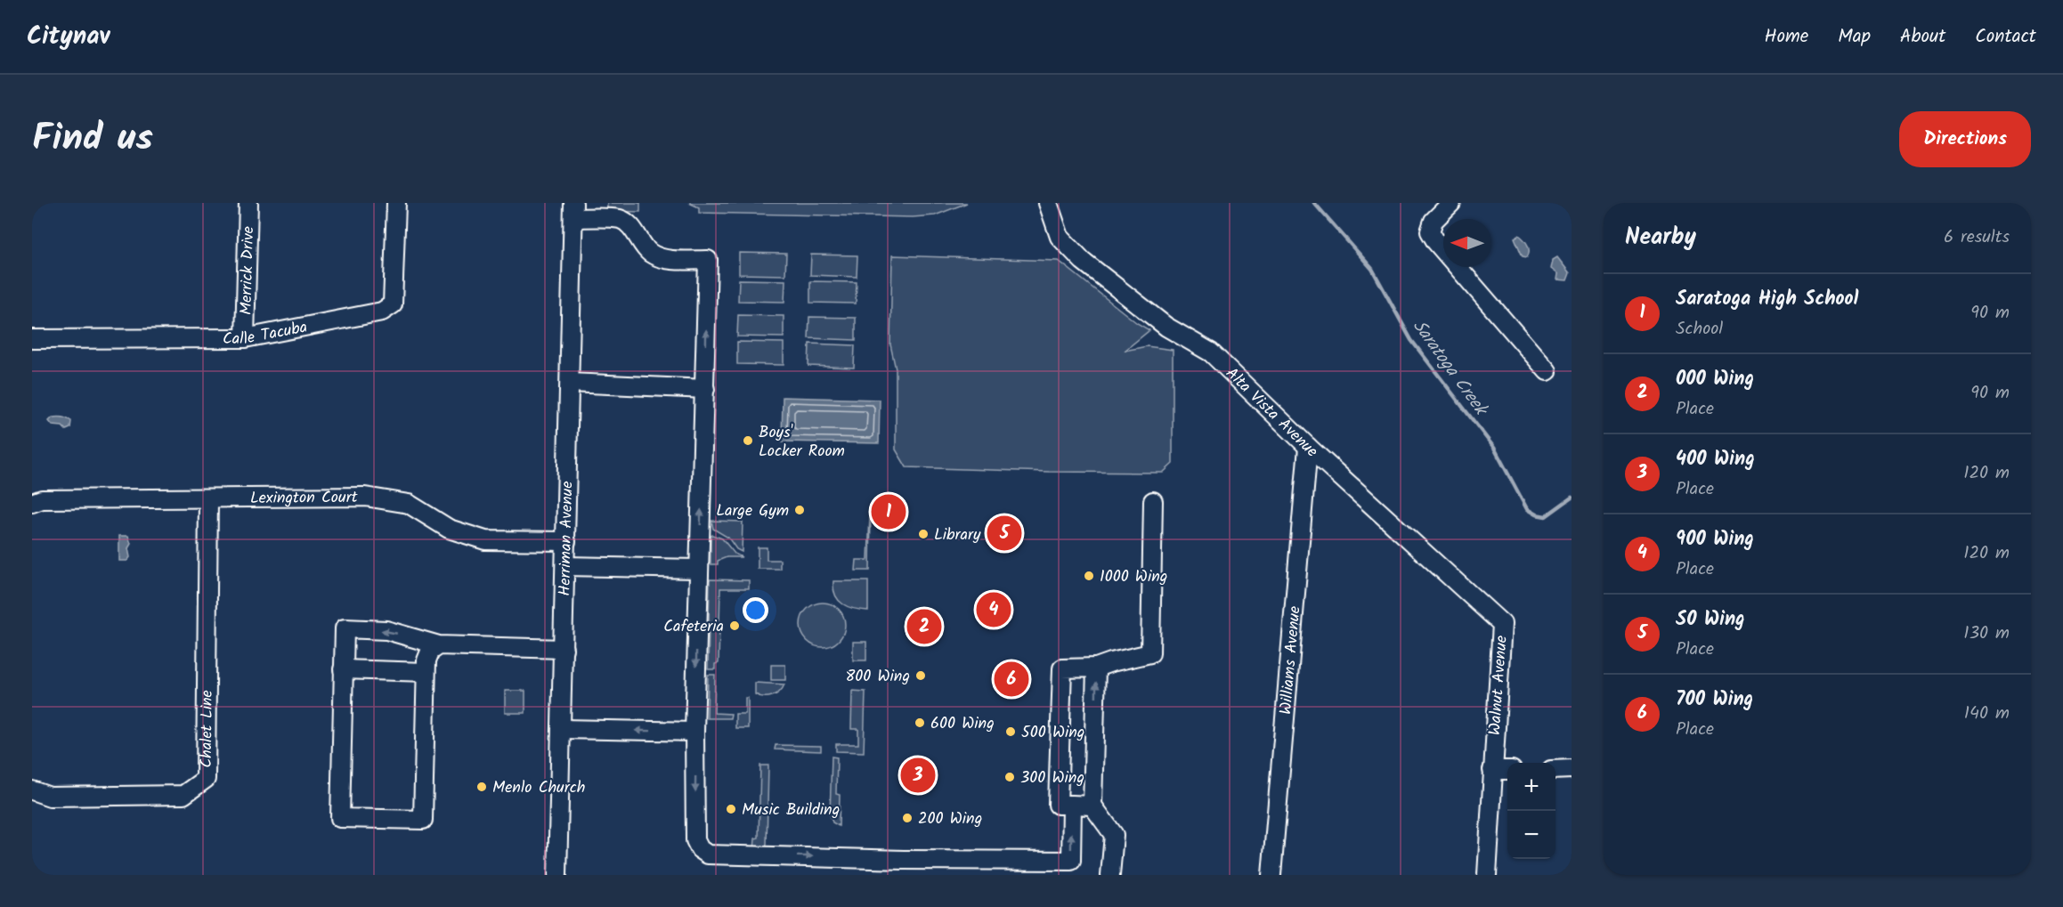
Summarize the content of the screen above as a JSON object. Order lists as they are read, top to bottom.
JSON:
{
  "streets": {
    "street": [
      "Merrick Drive",
      "Calle Tacuba",
      "Alta Vista Avenue",
      "Lexington Court",
      "Herriman Avenue",
      "Williams Avenue",
      "Walnut Avenue",
      "Chalet Line"
    ]
  },
  "crossings": [
    ["Merrick Drive", "Calle Tacuba"],
    ["Alta Vista Avenue", "Williams Avenue"],
    ["Alta Vista Avenue", "Walnut Avenue"],
    ["Lexington Court", "Herriman Avenue"],
    ["Lexington Court", "Chalet Line"]
  ],
  "water": ["Saratoga Creek"],
  "places": [
    "Boys' Locker Room",
    "Large Gym",
    "Library",
    "1000 Wing",
    "Cafeteria",
    "800 Wing",
    "600 Wing",
    "500 Wing",
    "300 Wing",
    "Menlo Church",
    "Music Building",
    "200 Wing"
  ],
  "north": "left",
  "page": {
    "header": "Citynav",
    "nav": [
      "Home",
      "Map",
      "About",
      "Contact"
    ],
    "title": "Find us",
    "buttons": "Directions",
    "heading": ["Nearby", "6 results"],
    "list": [
      {
        "mark": "1",
        "name": "Saratoga High School",
        "note": "School",
        "value": "90 m"
      },
      {
        "mark": "2",
        "name": "000 Wing",
        "note": "Place",
        "value": "90 m"
      },
      {
        "mark": "3",
        "name": "400 Wing",
        "note": "Place",
        "value": "120 m"
      },
      {
        "mark": "4",
        "name": "900 Wing",
        "note": "Place",
        "value": "120 m"
      },
      {
        "mark": "5",
        "name": "S0 Wing",
        "note": "Place",
        "value": "130 m"
      },
      {
        "mark": "6",
        "name": "700 Wing",
        "note": "Place",
        "value": "140 m"
      }
    ],
    "pins": [
      "1",
      "5",
      "4",
      "2",
      "6",
      "3"
    ],
    "map_buttons": ["+", "−"]
  }
}
